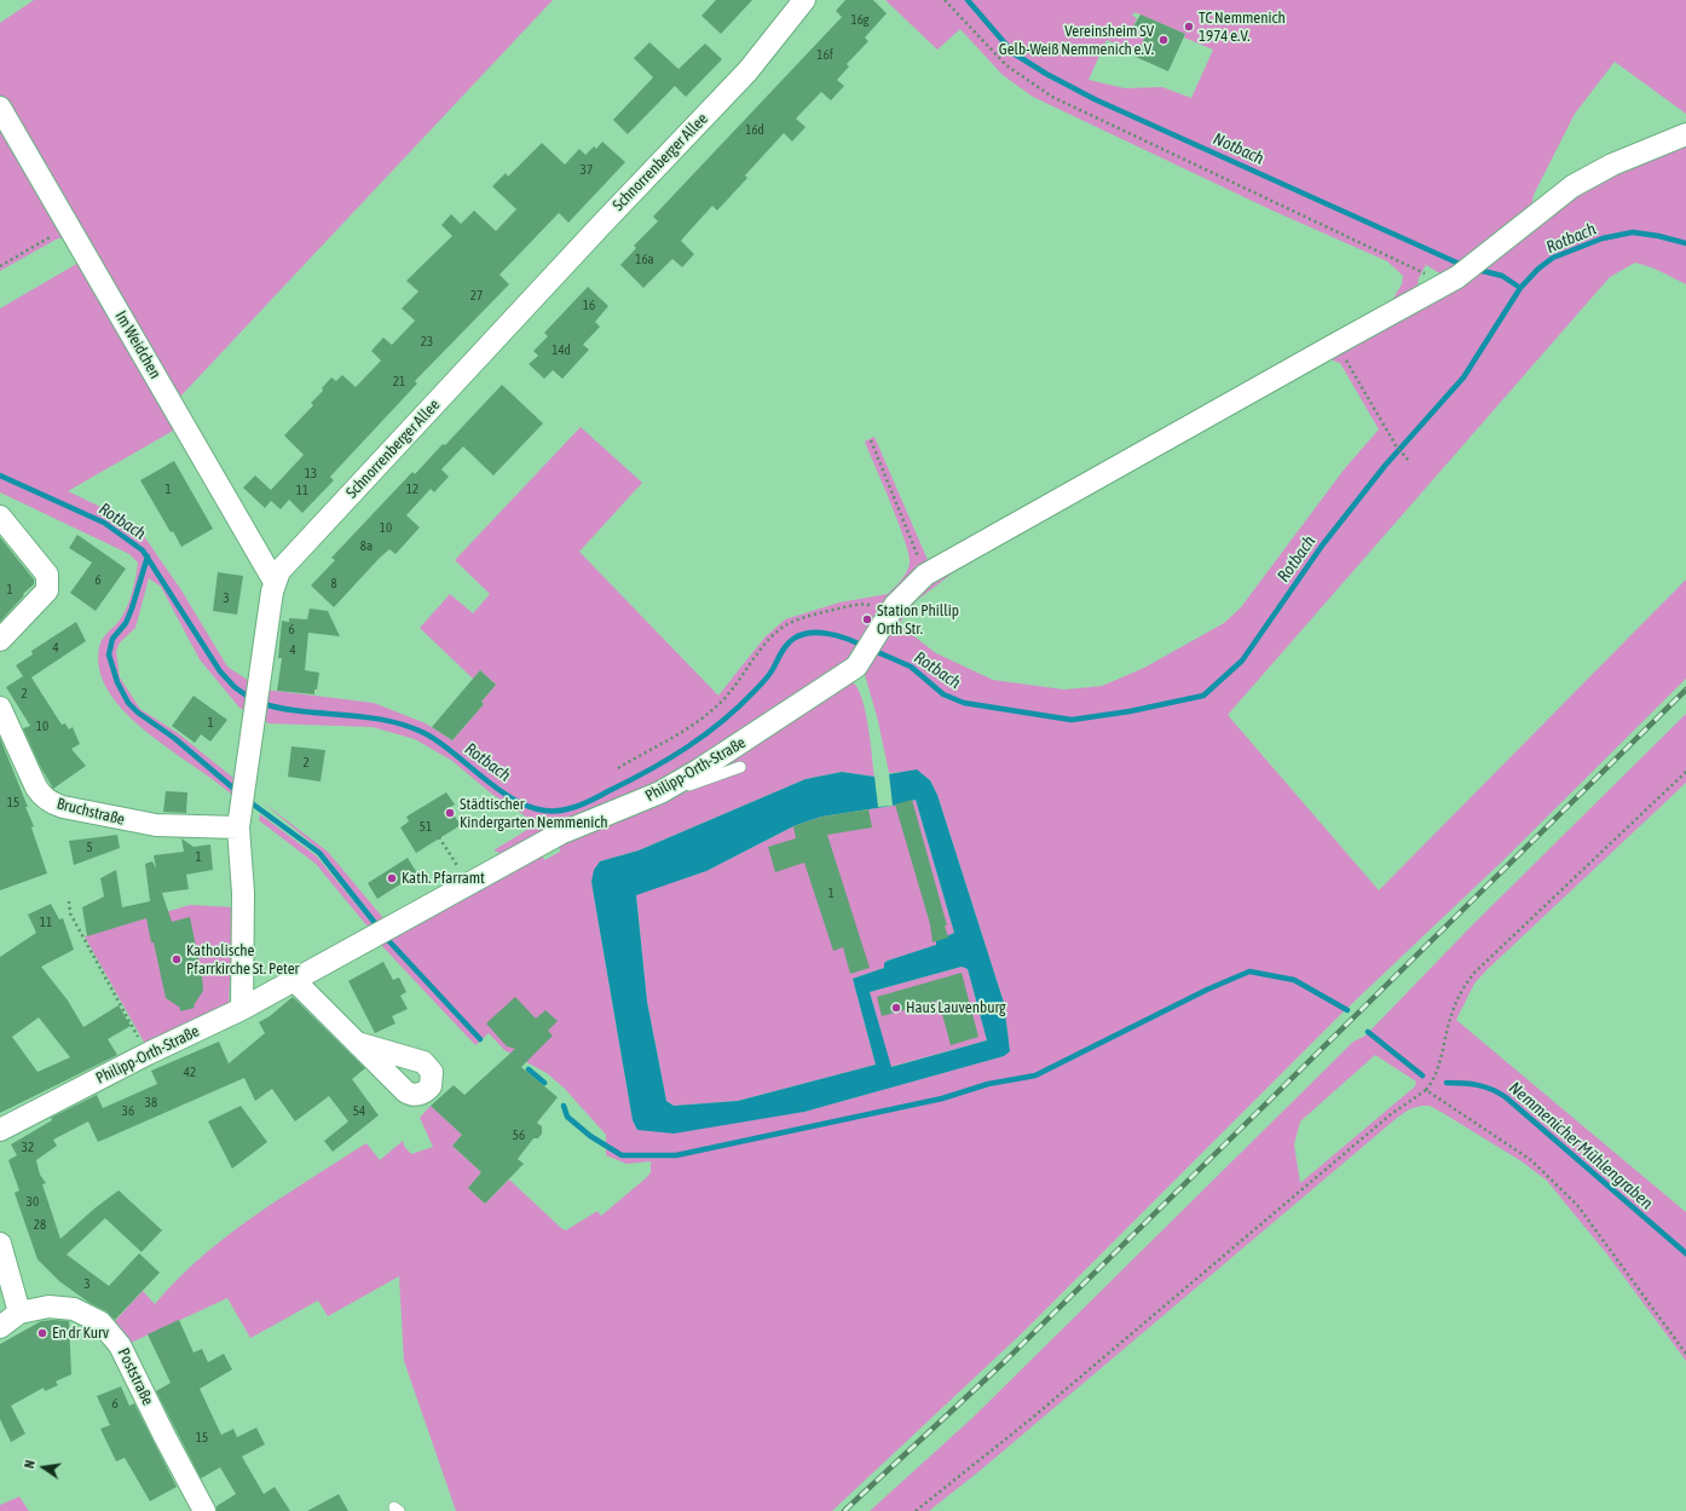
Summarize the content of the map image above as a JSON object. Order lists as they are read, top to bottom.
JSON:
{
  "streets": {
    "street": [
      "Schnorrenberger Allee",
      "Im Weidchen",
      "Philipp-Orth-Straße",
      "Bruchstraße",
      "Poststraße"
    ]
  },
  "crossings": [
    ["Schnorrenberger Allee", "Im Weidchen"],
    ["Schnorrenberger Allee", "Philipp-Orth-Straße"],
    ["Schnorrenberger Allee", "Bruchstraße"]
  ],
  "water": ["Notbach", "Rotbach", "Nemmenicher Mühlengraben"],
  "places": [
    "TC Nemmenich 1974 e.V.",
    "Vereinsheim SV Gelb-Weiß Nemmenich e.V.",
    "Station Phillip Orth Str.",
    "Städtischer Kindergarten Nemmenich",
    "Kath. Pfarramt",
    "Katholische Pfarrkirche St. Peter",
    "Haus Lauvenburg",
    "En dr Kurv"
  ],
  "house_numbers": [
    "16g",
    "16f",
    "16d",
    "37",
    "16a",
    "27",
    "16",
    "23",
    "14d",
    "21",
    "13",
    "1",
    "12",
    "11",
    "10",
    "8a",
    "6",
    "8",
    "1",
    "3",
    "6",
    "4",
    "4",
    "2",
    "1",
    "10",
    "2",
    "15",
    "51",
    "5",
    "1",
    "1",
    "11",
    "42",
    "38",
    "36",
    "54",
    "56",
    "32",
    "30",
    "28",
    "3",
    "6",
    "15"
  ],
  "north": "left"
}
